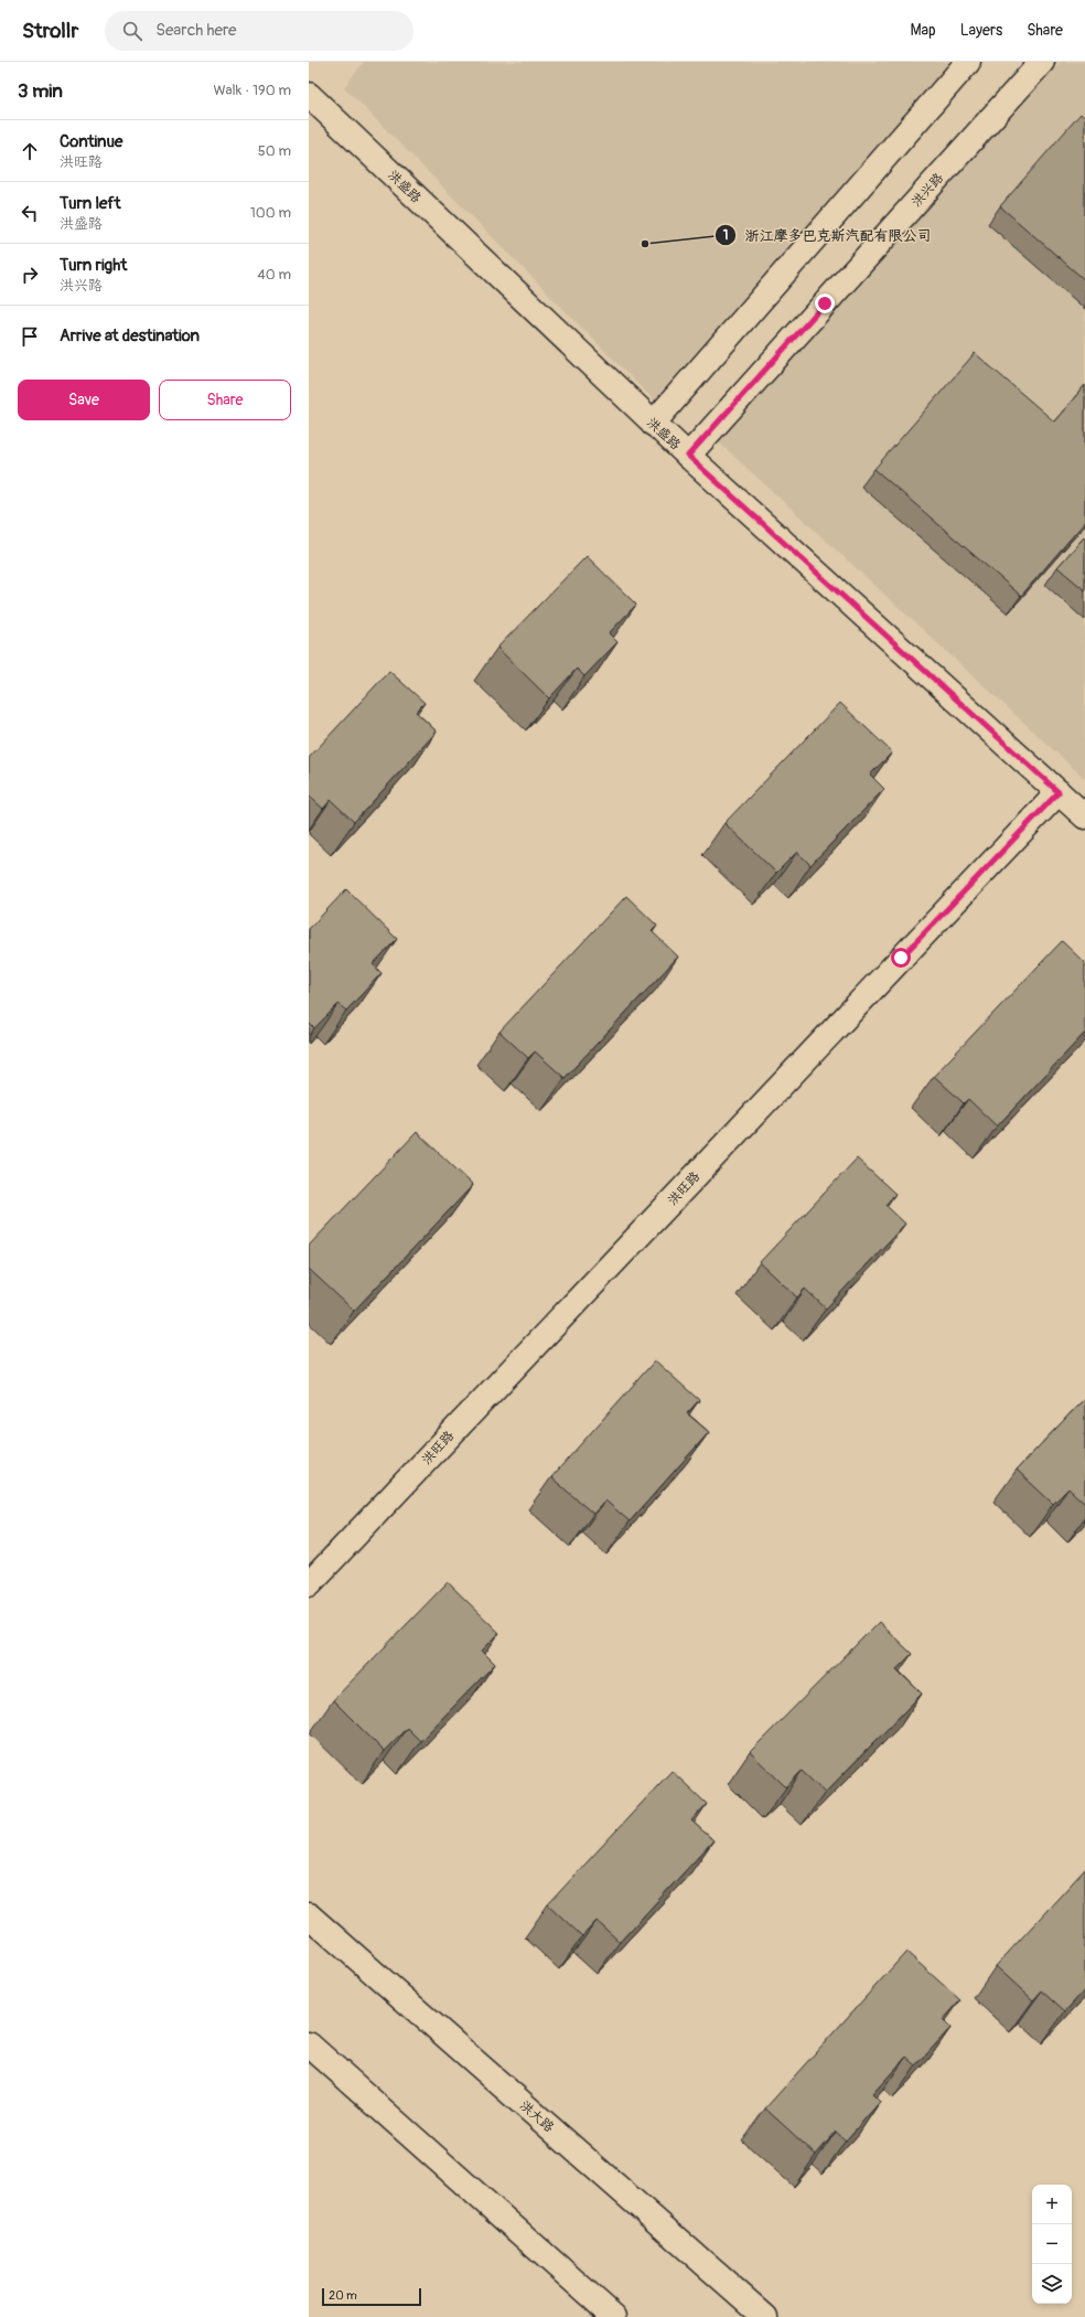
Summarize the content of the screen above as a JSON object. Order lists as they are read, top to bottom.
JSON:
{
  "streets": {
    "street": [
      "洪盛路",
      "洪兴路",
      "洪旺路",
      "洪大路"
    ]
  },
  "crossings": [
    ["洪盛路", "洪兴路"],
    ["洪盛路", "洪旺路"]
  ],
  "places": ["浙江摩多巴克斯汽配有限公司"],
  "scale_bar": "20 m",
  "page": {
    "header": "Strollr",
    "search": "Search here",
    "nav": ["Map", "Layers", "Share"],
    "heading": ["3 min", "Walk · 190 m"],
    "list": [
      ["Continue", "洪旺路", "50 m"],
      ["Turn left", "洪盛路", "100 m"],
      ["Turn right", "洪兴路", "40 m"],
      "Arrive at destination"
    ],
    "buttons": ["Save", "Share"],
    "map_buttons": ["+", "−"],
    "scale": "20 m"
  }
}
